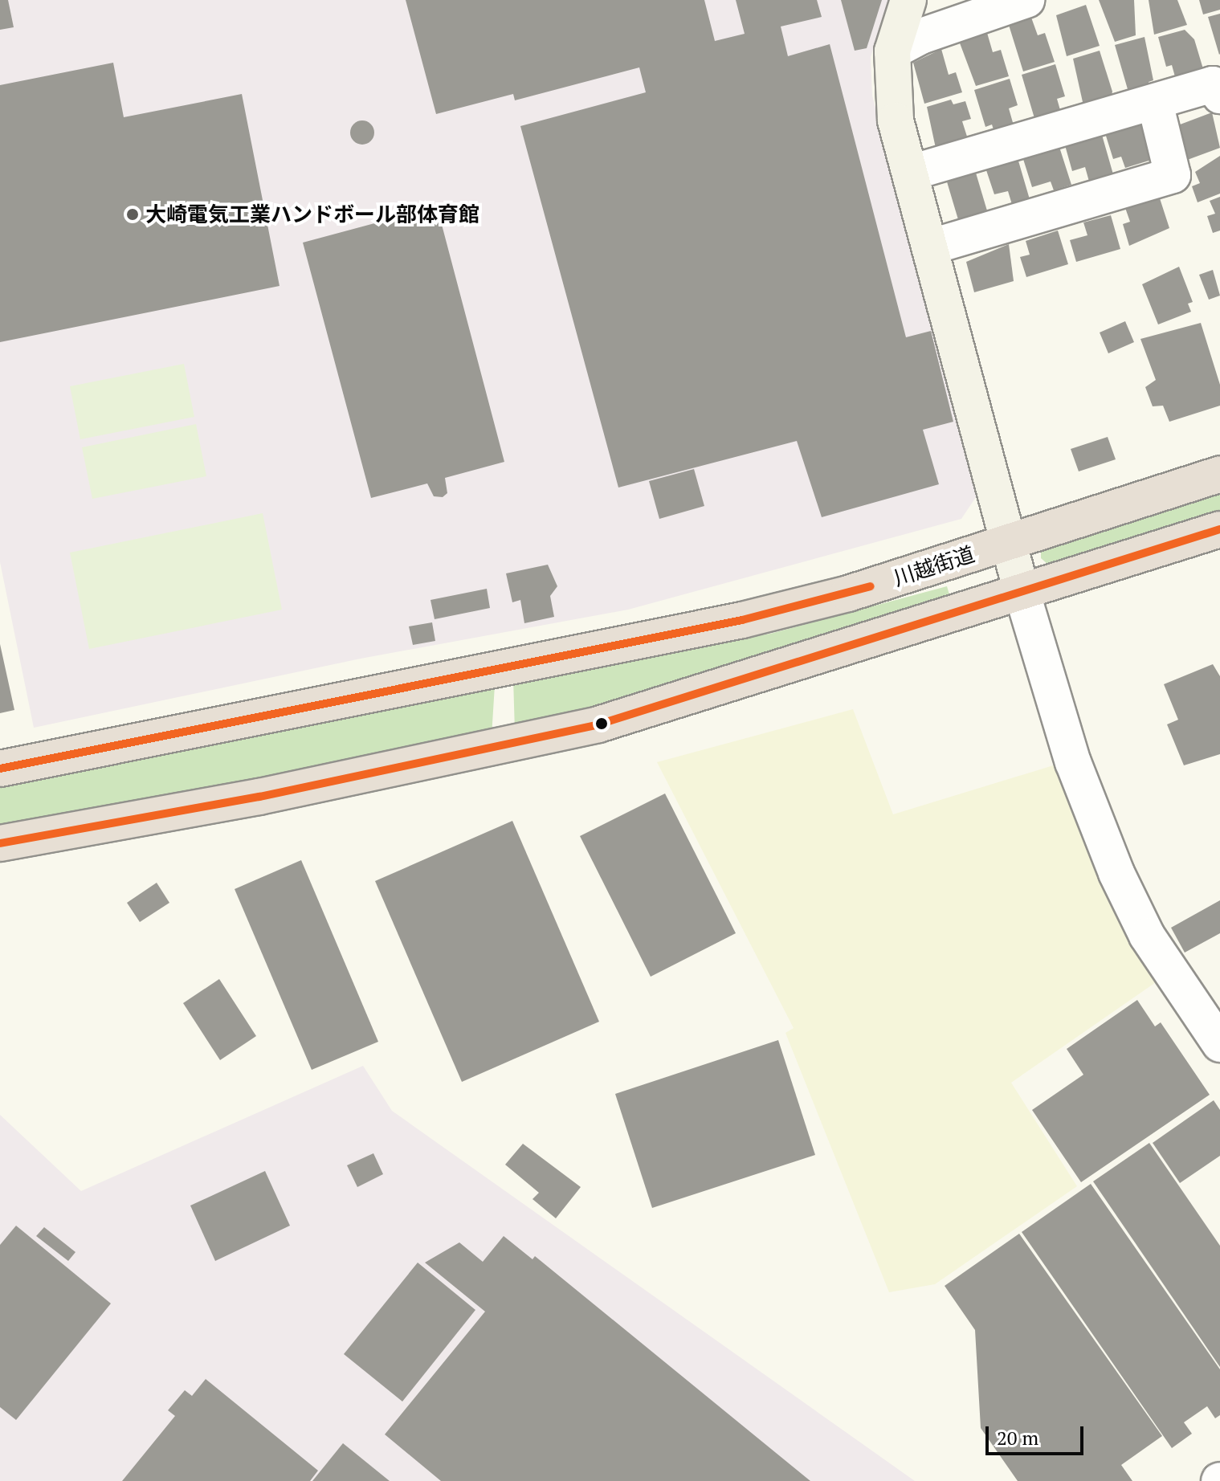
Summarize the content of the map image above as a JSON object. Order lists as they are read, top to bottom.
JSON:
{
  "streets": {
    "highway": ["川越街道"]
  },
  "places": ["大崎電気工業ハンドボール部体育館"],
  "scale_bar": "20 m"
}
